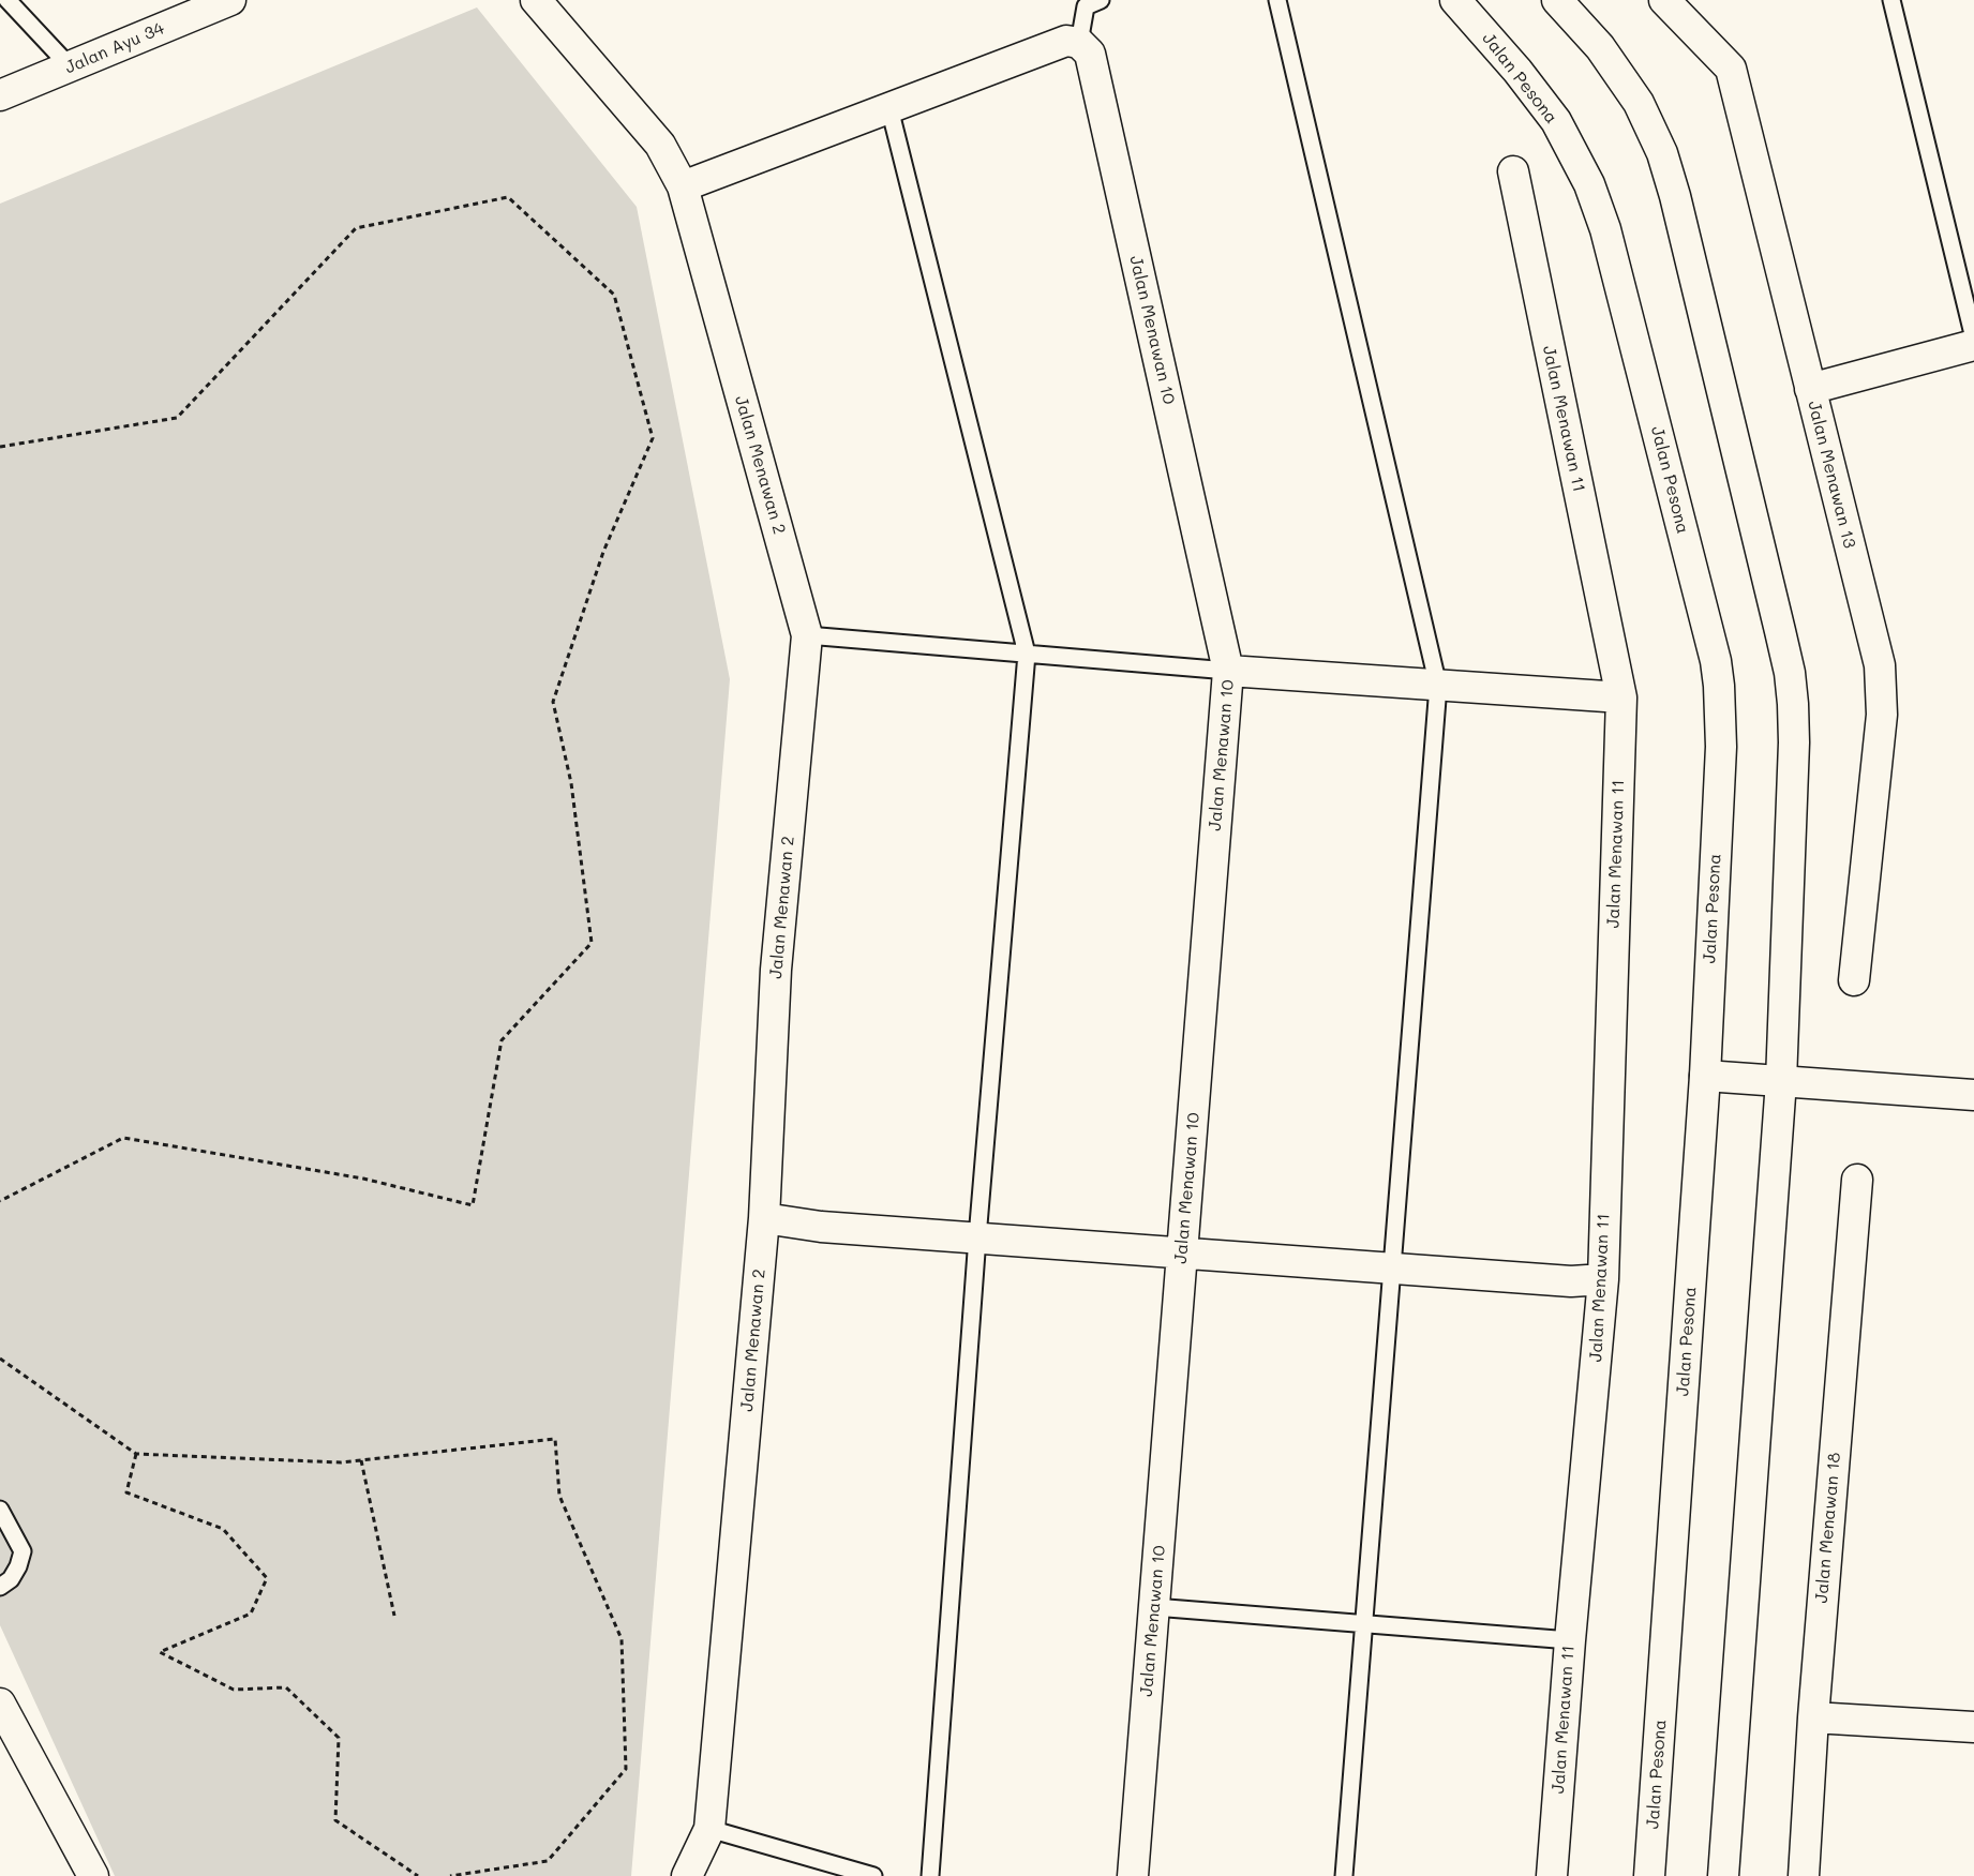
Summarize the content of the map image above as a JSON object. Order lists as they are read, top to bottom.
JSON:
{
  "streets": {
    "street": [
      "Jalan Ayu 34",
      "Jalan Pesona",
      "Jalan Menawan 10",
      "Jalan Menawan 11",
      "Jalan Menawan 2",
      "Jalan Menawan 13",
      "Jalan Menawan 18"
    ]
  }
}
